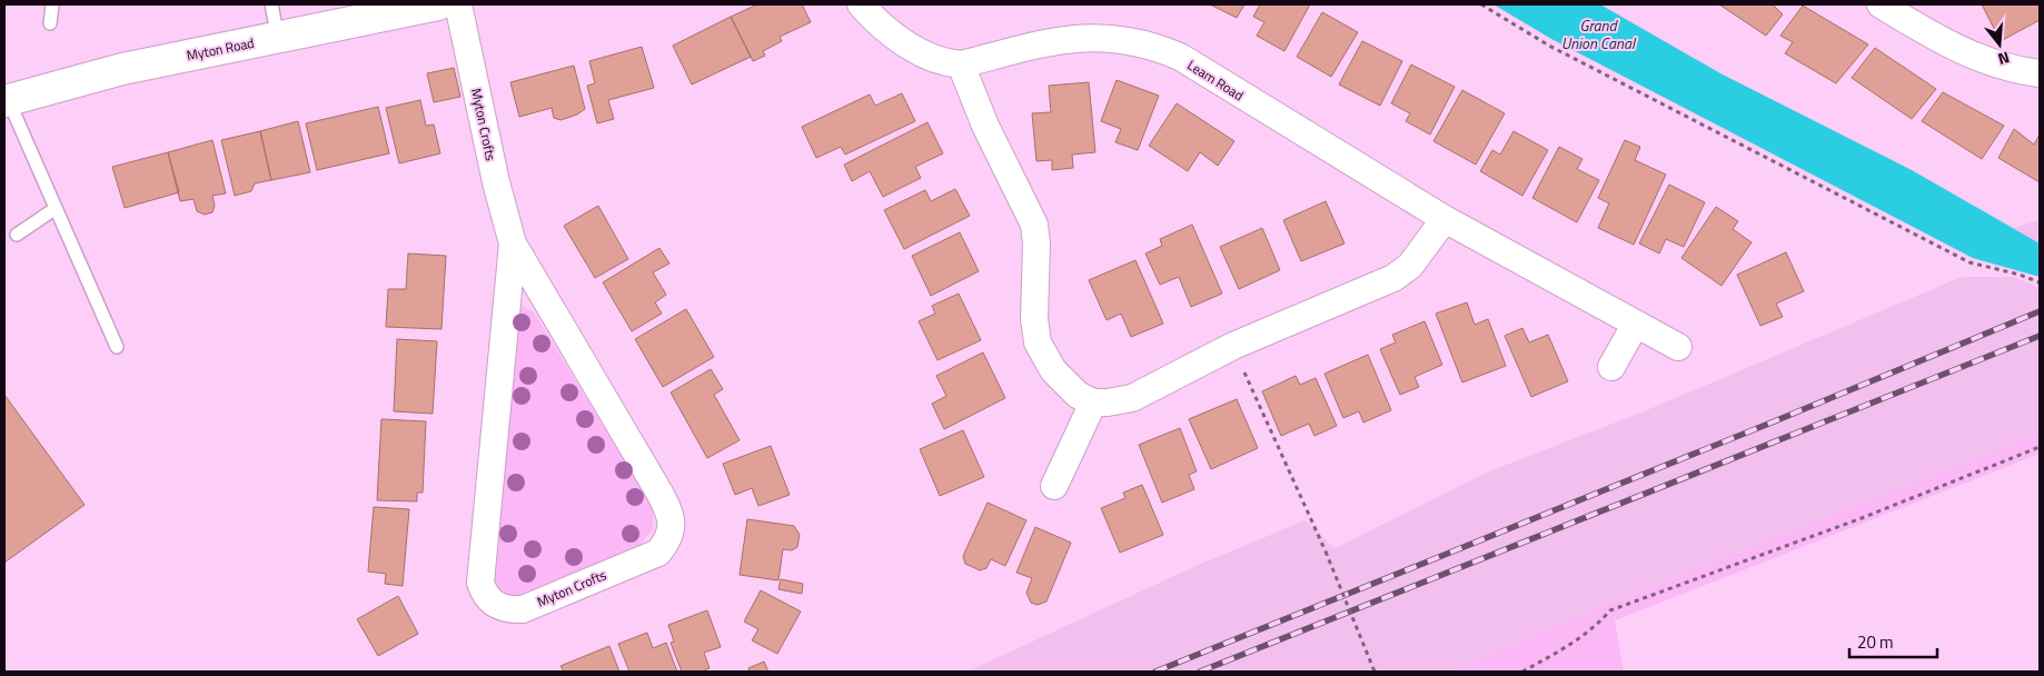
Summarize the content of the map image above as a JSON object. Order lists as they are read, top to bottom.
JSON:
{
  "streets": {
    "main road": ["Myton Road"],
    "street": ["Leam Road", "Myton Crofts"]
  },
  "water": ["Grand Union Canal"],
  "scale_bar": "20 m",
  "north": "bottom"
}
